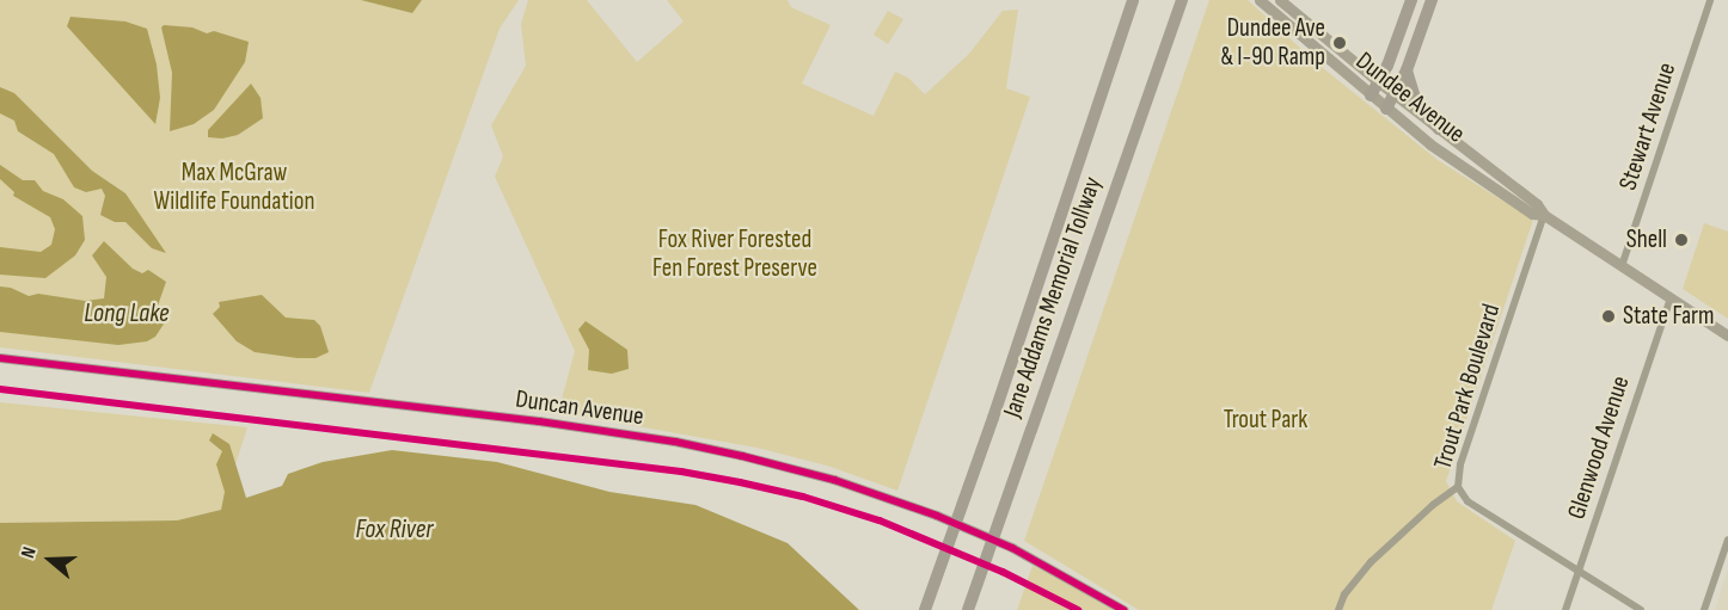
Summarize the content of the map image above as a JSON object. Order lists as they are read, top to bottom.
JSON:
{
  "streets": {
    "highway": ["Jane Addams Memorial Tollway"],
    "main road": ["Dundee Avenue"],
    "street": [
      "Stewart Avenue",
      "Trout Park Boulevard",
      "Duncan Avenue",
      "Glenwood Avenue"
    ]
  },
  "crossings": [
    ["Dundee Avenue", "Stewart Avenue"],
    ["Dundee Avenue", "Trout Park Boulevard"],
    ["Dundee Avenue", "Glenwood Avenue"]
  ],
  "water": ["Long Lake", "Fox River"],
  "parks": ["Max McGraw Wildlife Foundation", "Fox River Forested Fen Forest Preserve", "Trout Park"],
  "places": ["Dundee Ave & I-90 Ramp", "Shell", "State Farm"],
  "north": "left"
}
